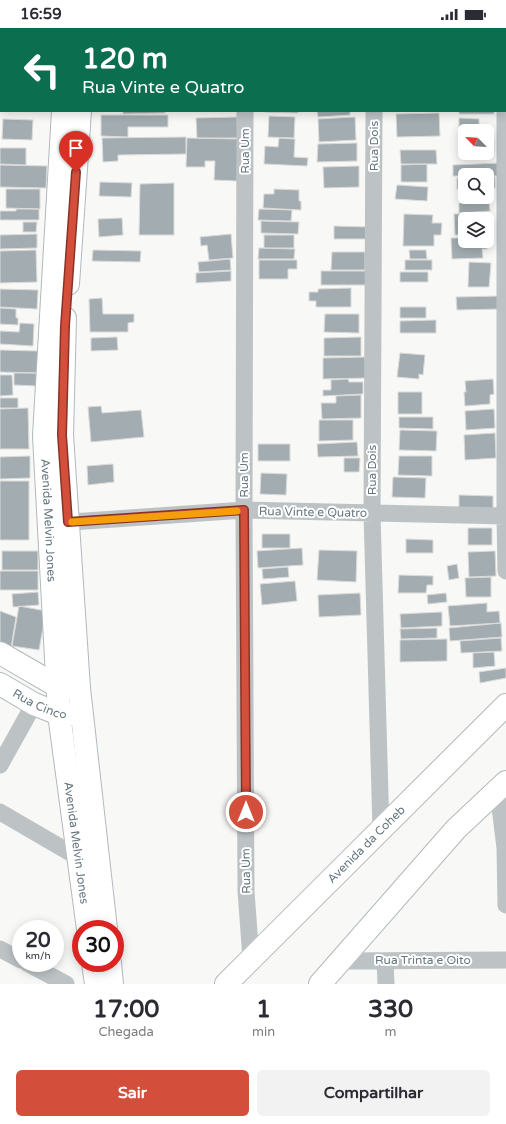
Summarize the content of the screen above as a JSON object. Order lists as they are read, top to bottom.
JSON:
{
  "streets": {
    "main road": ["Avenida Melvin Jones", "Rua Cinco", "Avenida da Coheb"],
    "street": [
      "Rua Dois",
      "Rua Um",
      "Rua Vinte e Quatro",
      "Rua Trinta e Oito"
    ]
  },
  "crossings": [
    ["Rua Dois", "Rua Vinte e Quatro"],
    ["Rua Dois", "Avenida da Coheb"],
    ["Rua Um", "Rua Vinte e Quatro"],
    ["Rua Um", "Avenida da Coheb"],
    ["Rua Vinte e Quatro", "Avenida Melvin Jones"],
    ["Avenida Melvin Jones", "Rua Cinco"]
  ],
  "north": "top left",
  "page": {
    "status": "16:59",
    "turn": ["120 m", "Rua Vinte e Quatro"],
    "speed": "20 km/h",
    "limit": "30",
    "eta": [
      "17:00",
      "Chegada",
      "1",
      "min",
      "330",
      "m"
    ],
    "buttons": ["Sair", "Compartilhar"]
  }
}
